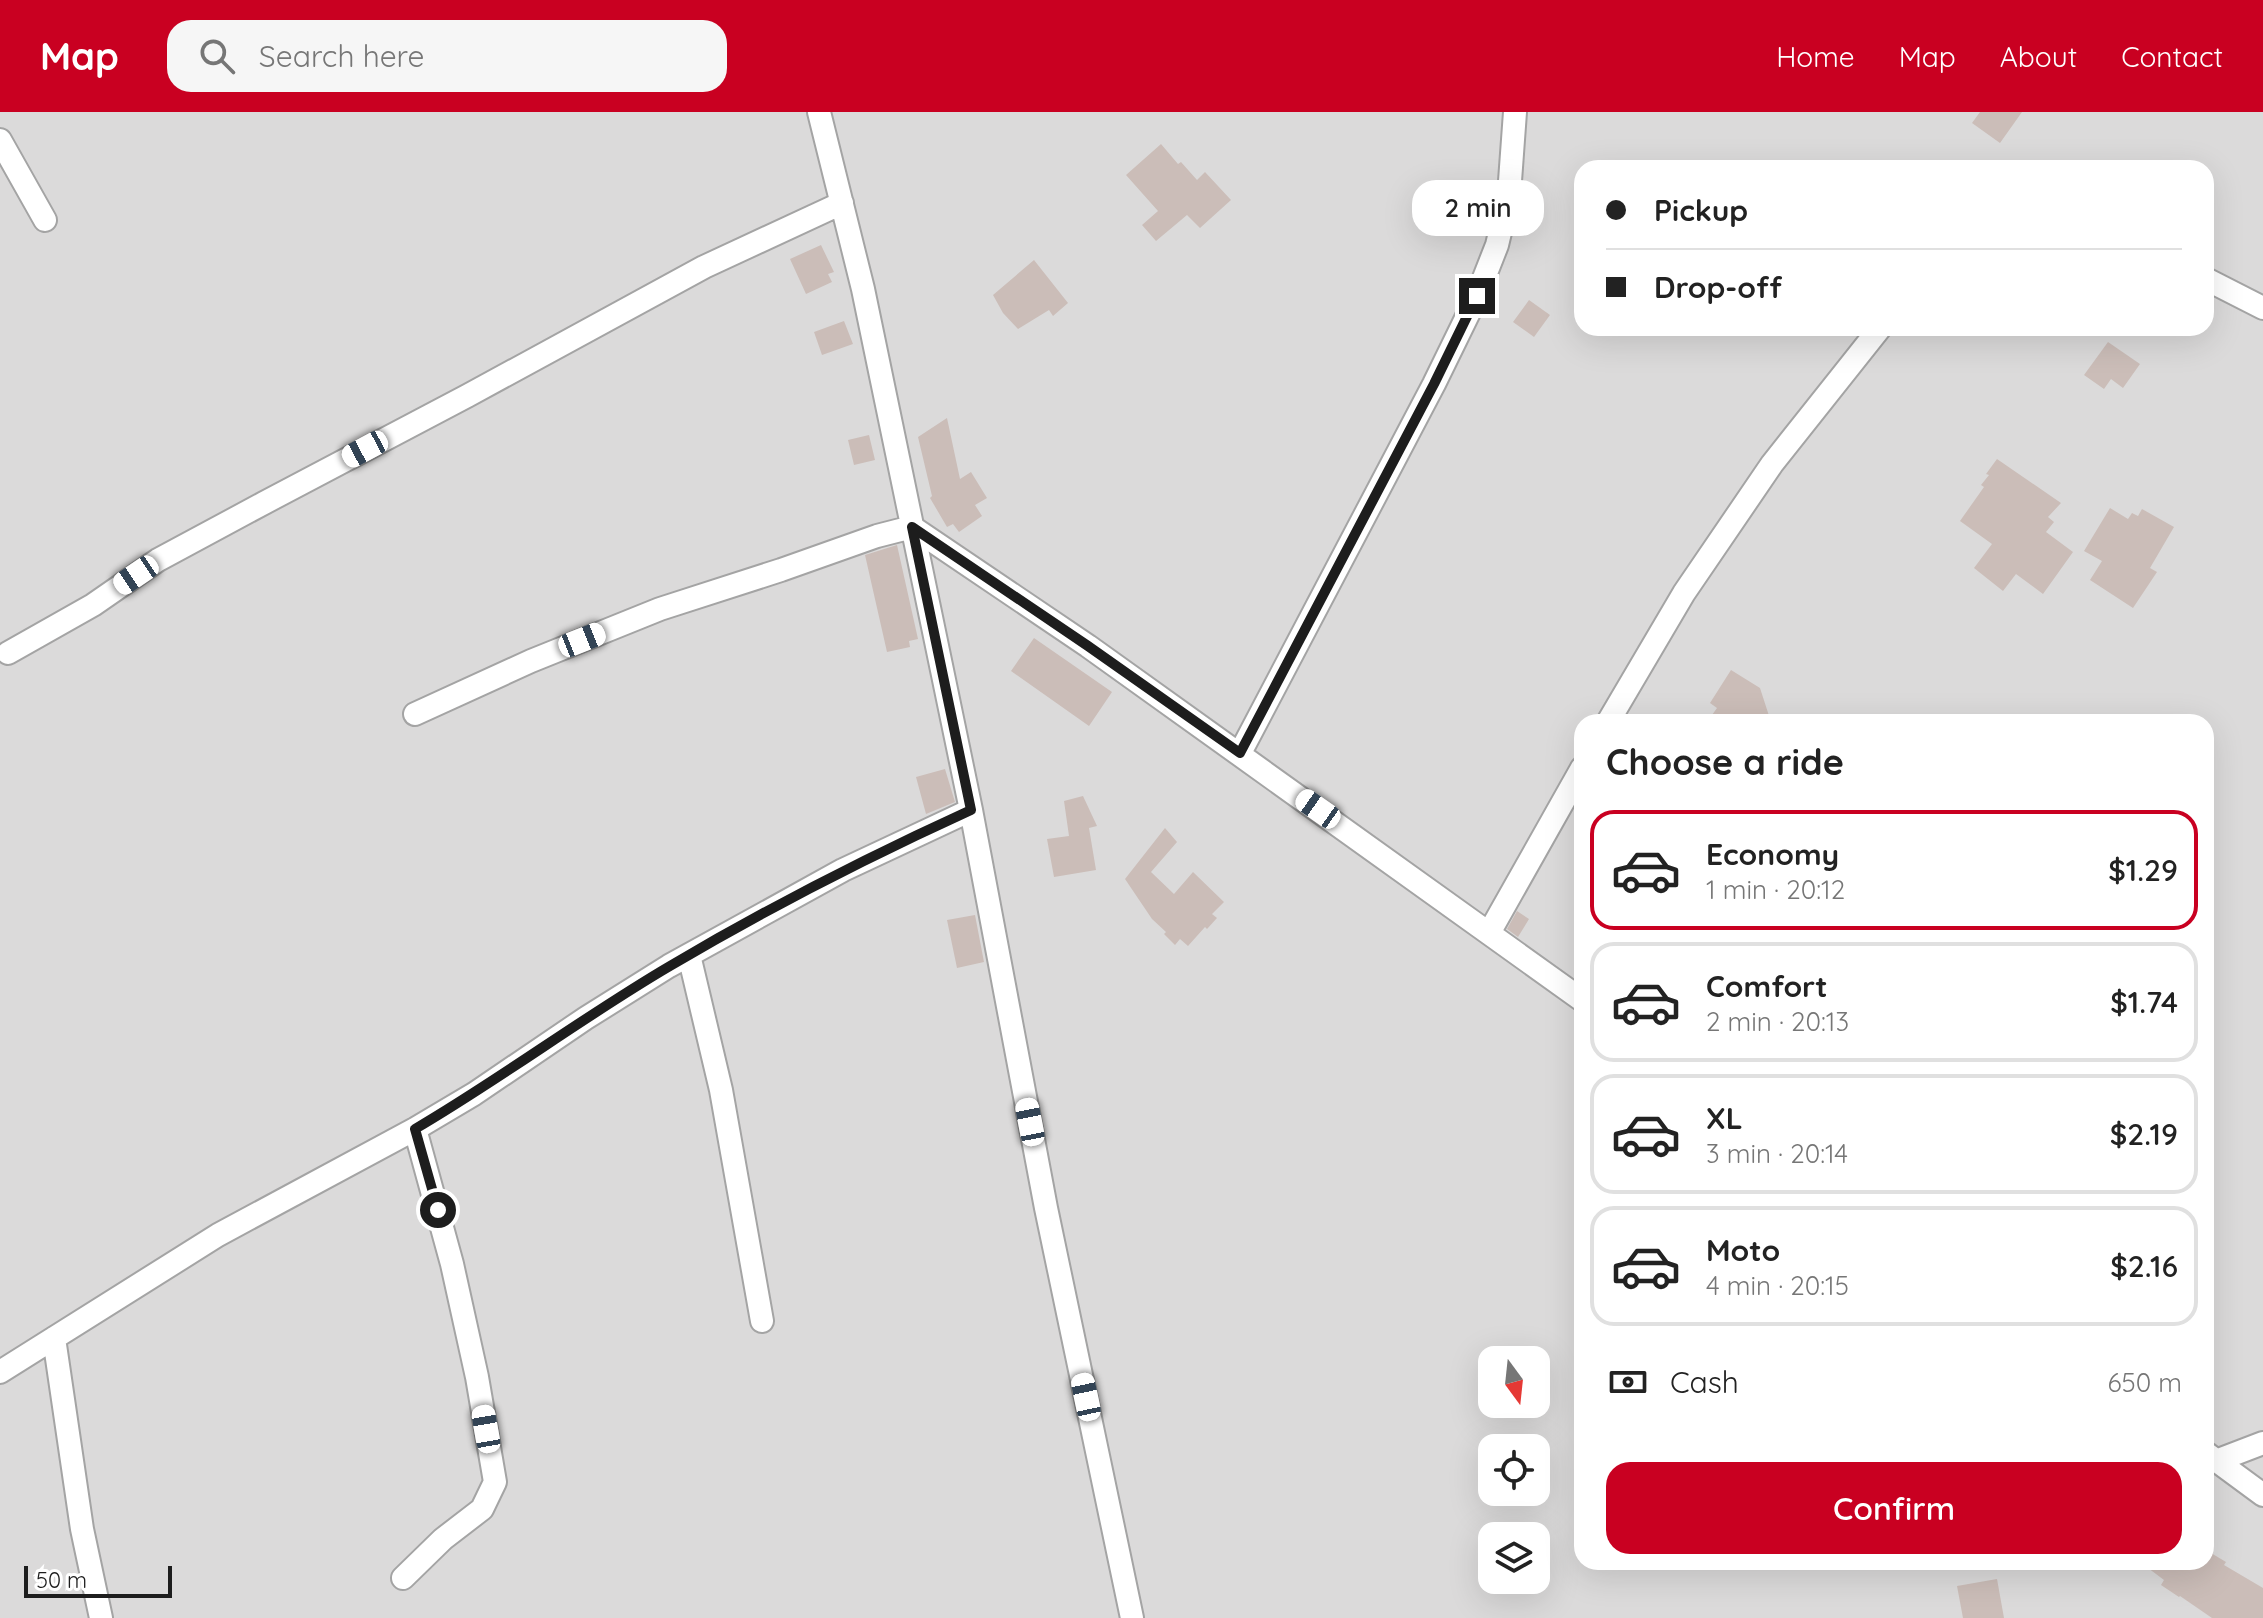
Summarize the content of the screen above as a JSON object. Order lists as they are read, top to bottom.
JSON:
{
  "scale_bar": "50 m",
  "north": "bottom",
  "page": {
    "header": "Map",
    "search": "Search here",
    "nav": [
      "Home",
      "Map",
      "About",
      "Contact"
    ],
    "banner": ["Pickup", "Drop-off"],
    "bubble": "2 min",
    "heading": "Choose a ride",
    "list": [
      {
        "name": "Economy",
        "note": "1 min · 20:12",
        "value": "$1.29"
      },
      {
        "name": "Comfort",
        "note": "2 min · 20:13",
        "value": "$1.74"
      },
      {
        "name": "XL",
        "note": "3 min · 20:14",
        "value": "$2.19"
      },
      {
        "name": "Moto",
        "note": "4 min · 20:15",
        "value": "$2.16"
      }
    ],
    "pay": ["Cash", "650 m"],
    "buttons": "Confirm",
    "scale": "50 m"
  }
}
